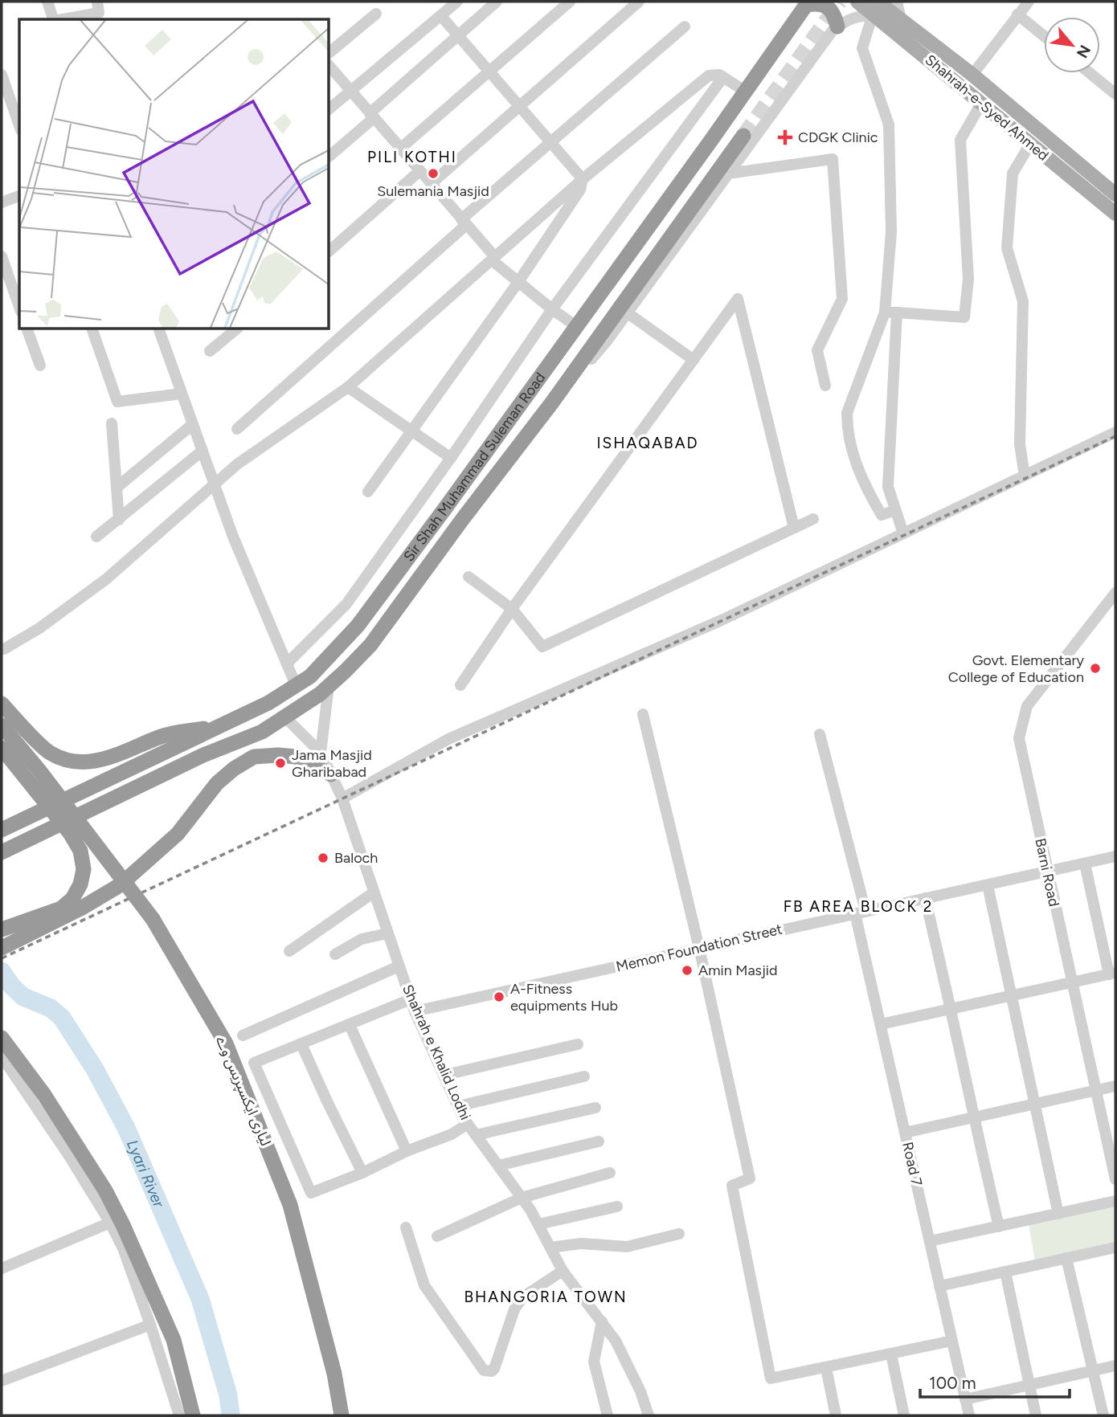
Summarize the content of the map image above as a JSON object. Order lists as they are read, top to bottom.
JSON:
{
  "streets": {
    "highway": ["Sir Shah Muhammad Suleman Road", "لیاری ایکسپریس وے"],
    "main road": ["Shahrah-e-Syed Ahmed"],
    "street": [
      "Barni Road",
      "Memon Foundation Street",
      "Shahrah e Khalid Lodhi",
      "Road 7"
    ]
  },
  "crossings": [
    ["Barni Road", "Memon Foundation Street"],
    ["Memon Foundation Street", "Shahrah e Khalid Lodhi"],
    ["Memon Foundation Street", "Road 7"]
  ],
  "districts": [
    "PILI KOTHI",
    "ISHAQABAD",
    "FB AREA BLOCK 2",
    "BHANGORIA TOWN"
  ],
  "water": ["Lyari River"],
  "places": {
    "health": ["CDGK Clinic"],
    "other": [
      "Sulemania Masjid",
      "Govt. Elementary College of Education",
      "Jama Masjid Gharibabad",
      "Baloch",
      "Amin Masjid",
      "A-Fitness equipments Hub"
    ]
  },
  "scale_bar": "100 m",
  "north": "bottom right"
}
